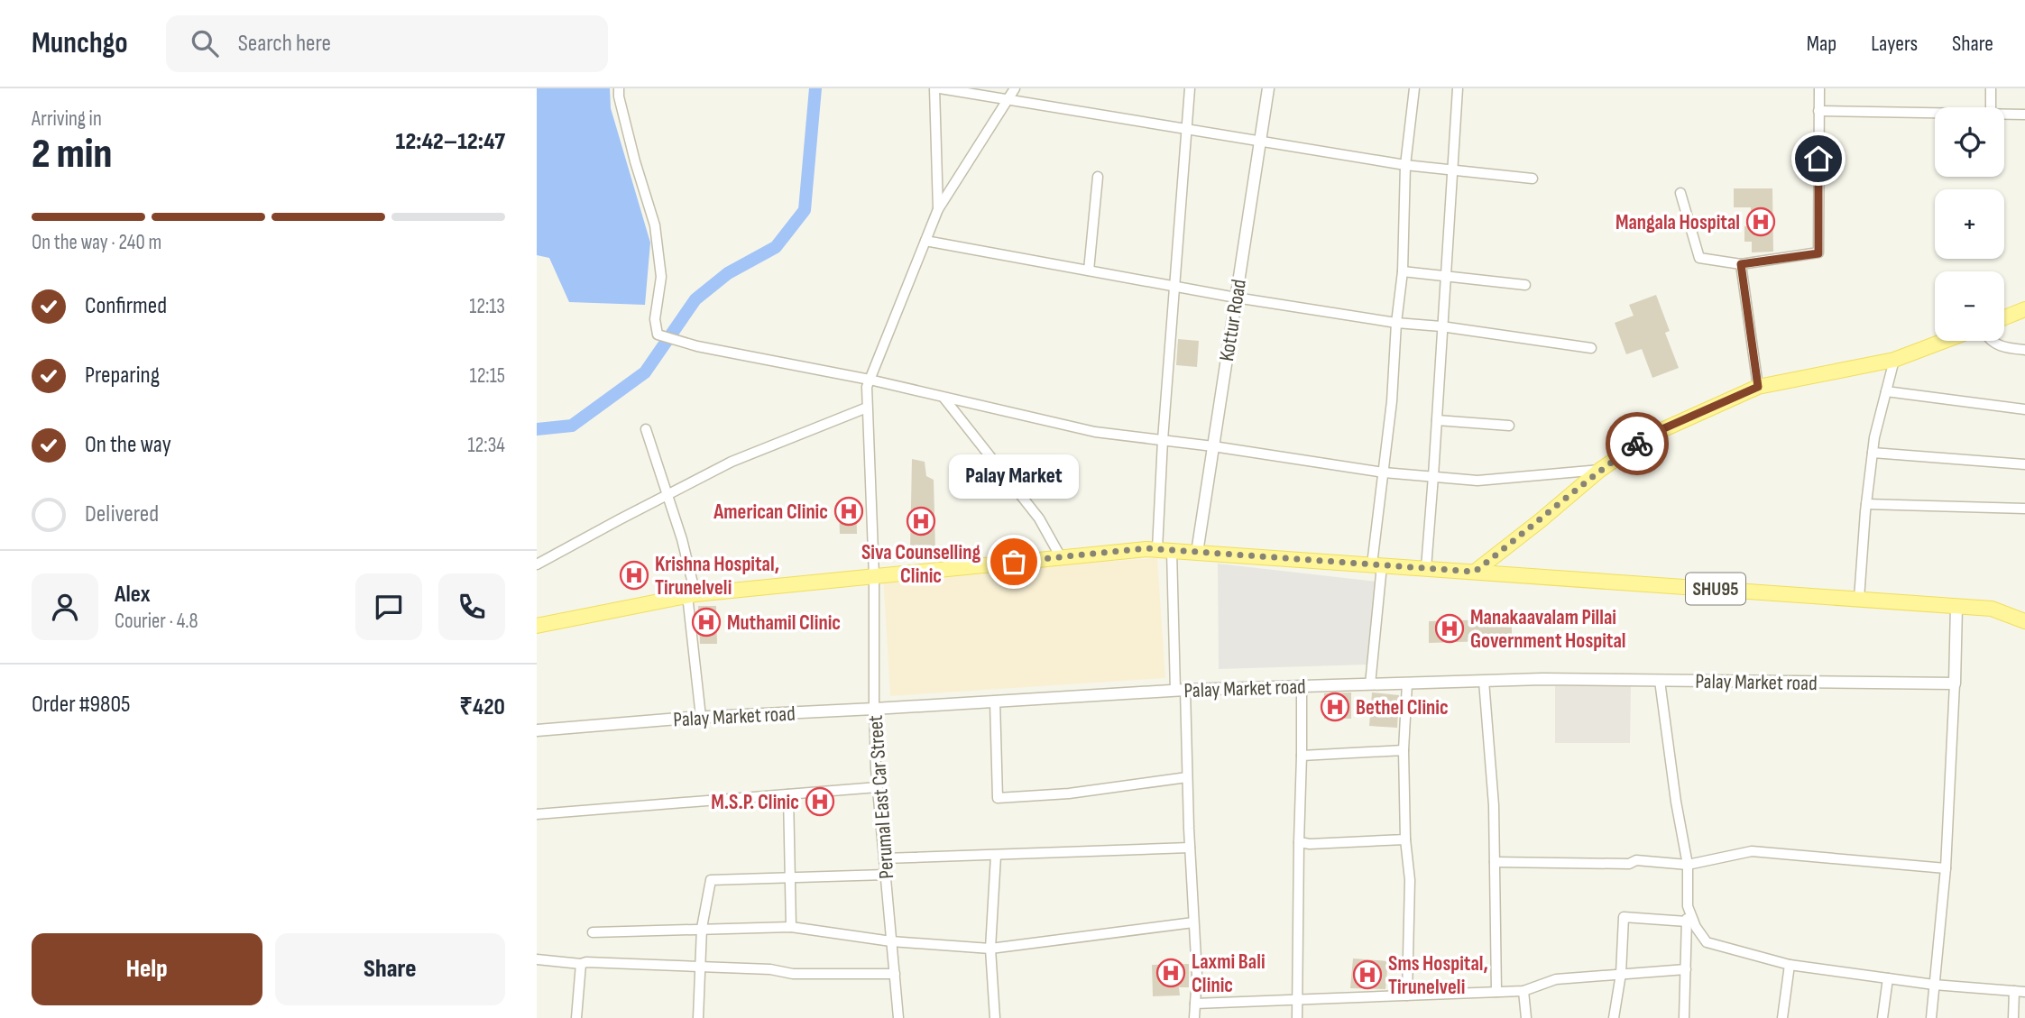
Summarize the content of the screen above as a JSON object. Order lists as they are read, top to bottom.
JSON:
{
  "streets": {
    "main road": ["SHU95"],
    "street": ["Kottur Road", "Palay Market road", "Perumal East Car Street"]
  },
  "crossings": [
    ["Kottur Road", "SHU95"],
    ["SHU95", "Perumal East Car Street"],
    ["Palay Market road", "Perumal East Car Street"]
  ],
  "places": {
    "hospital": [
      "Mangala Hospital",
      "American Clinic",
      "Siva Counselling Clinic",
      "Krishna Hospital, Tirunelveli",
      "Muthamil Clinic",
      "Manakaavalam Pillai Government Hospital",
      "Bethel Clinic",
      "M.S.P. Clinic",
      "Laxmi Bali Clinic",
      "Sms Hospital, Tirunelveli"
    ],
    "other": ["Palay Market"]
  },
  "page": {
    "header": "Munchgo",
    "search": "Search here",
    "nav": ["Map", "Layers", "Share"],
    "heading": ["2 min", "Arriving in", "12:42–12:47"],
    "panel": [
      "Alex",
      "Courier · 4.8",
      "Order #9805",
      "₹420"
    ],
    "map_buttons": ["+", "−"],
    "bar": "On the way · 240 m",
    "list": [
      ["Confirmed", "12:13"],
      ["Preparing", "12:15"],
      ["On the way", "12:34"],
      "Delivered"
    ],
    "bubble": "Palay Market",
    "buttons": ["Help", "Share"]
  }
}
